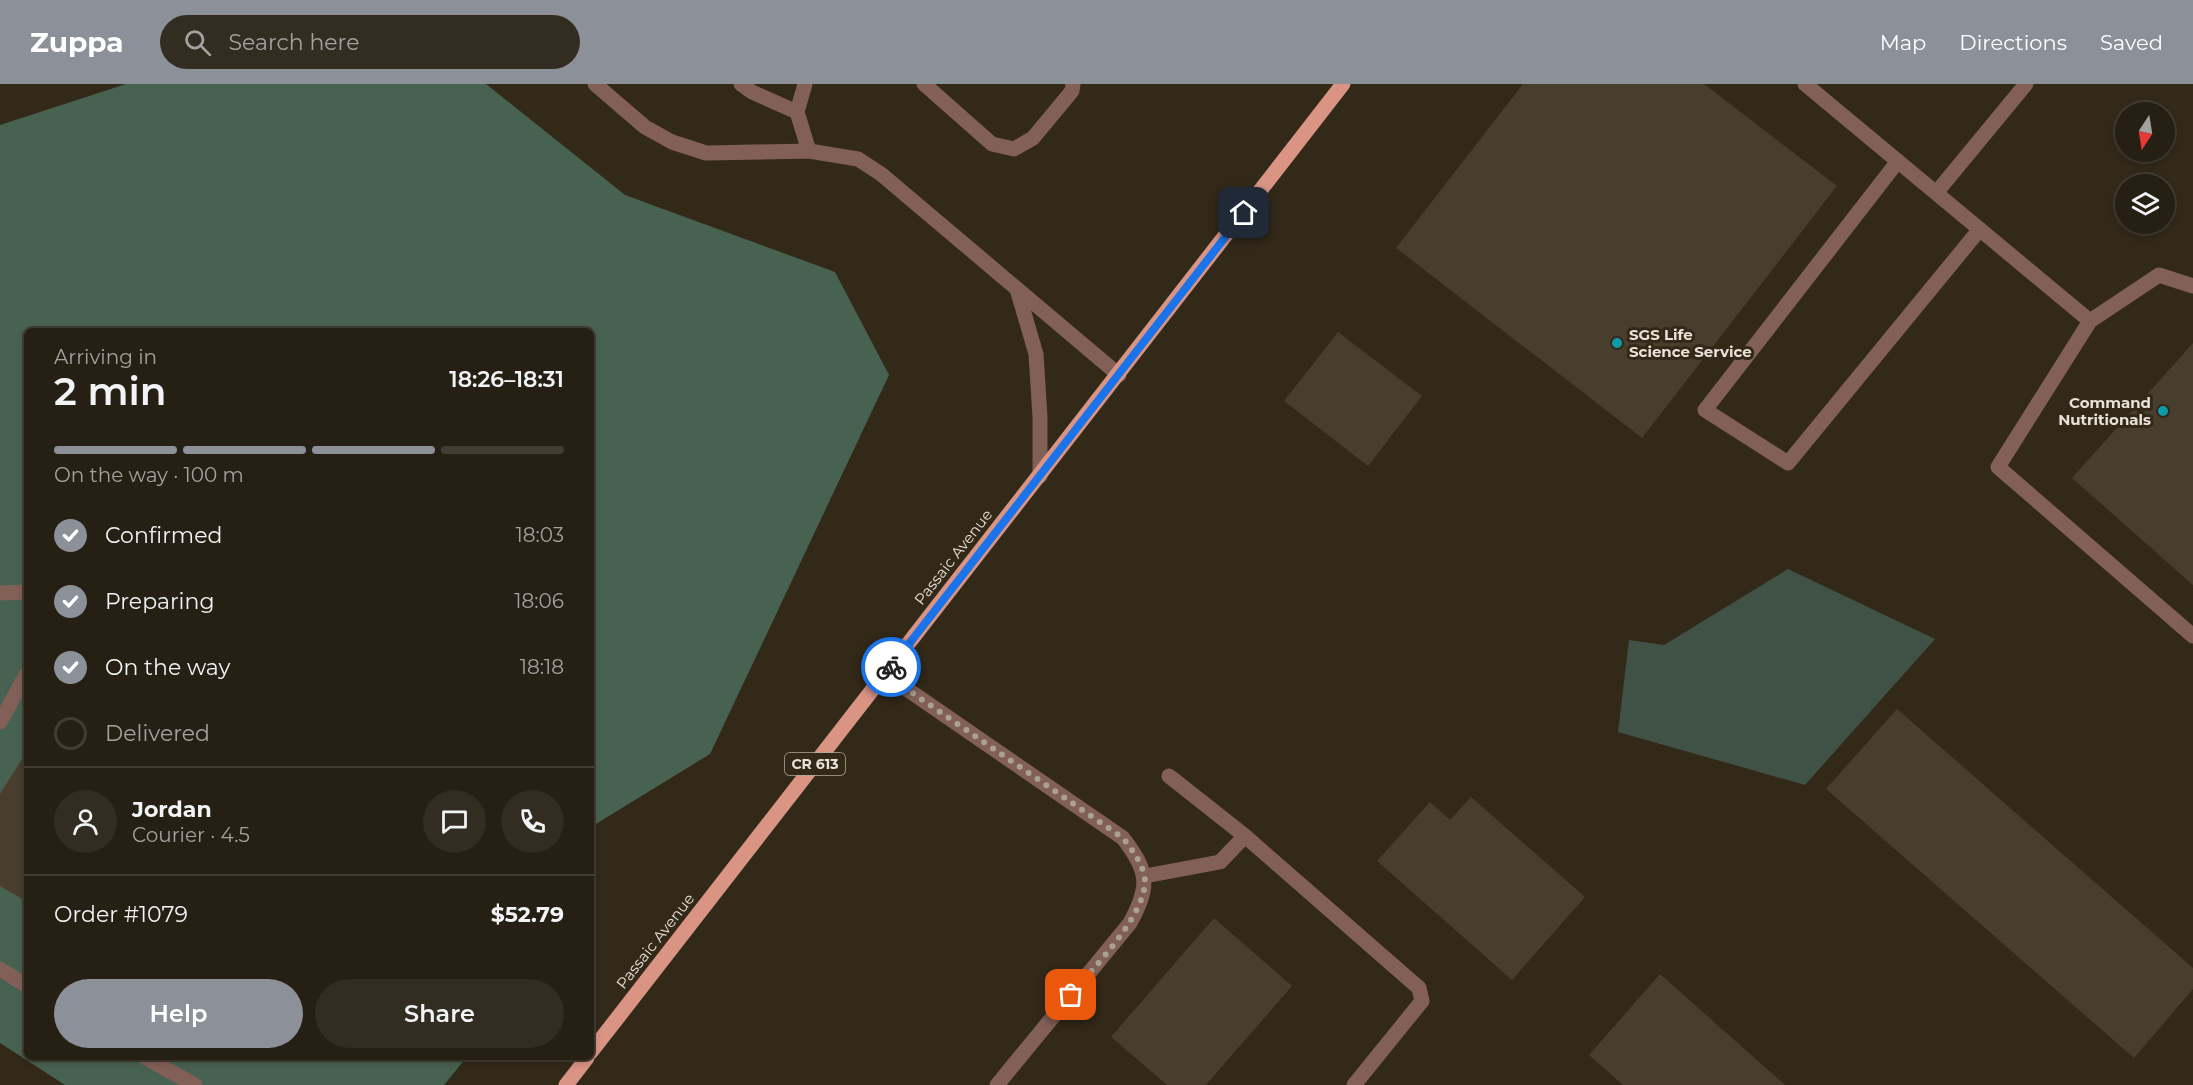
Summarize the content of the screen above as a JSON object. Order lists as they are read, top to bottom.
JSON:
{
  "streets": {
    "main road": ["Passaic Avenue", "CR 613"]
  },
  "places": ["SGS Life Science Service", "Command Nutritionals"],
  "north": "bottom",
  "page": {
    "header": "Zuppa",
    "search": "Search here",
    "nav": ["Map", "Directions", "Saved"],
    "heading": ["2 min", "Arriving in", "18:26–18:31"],
    "panel": [
      "Jordan",
      "Courier · 4.5",
      "Order #1079",
      "$52.79"
    ],
    "bar": "On the way · 100 m",
    "list": [
      ["Confirmed", "18:03"],
      ["Preparing", "18:06"],
      ["On the way", "18:18"],
      "Delivered"
    ],
    "buttons": ["Help", "Share"]
  }
}
